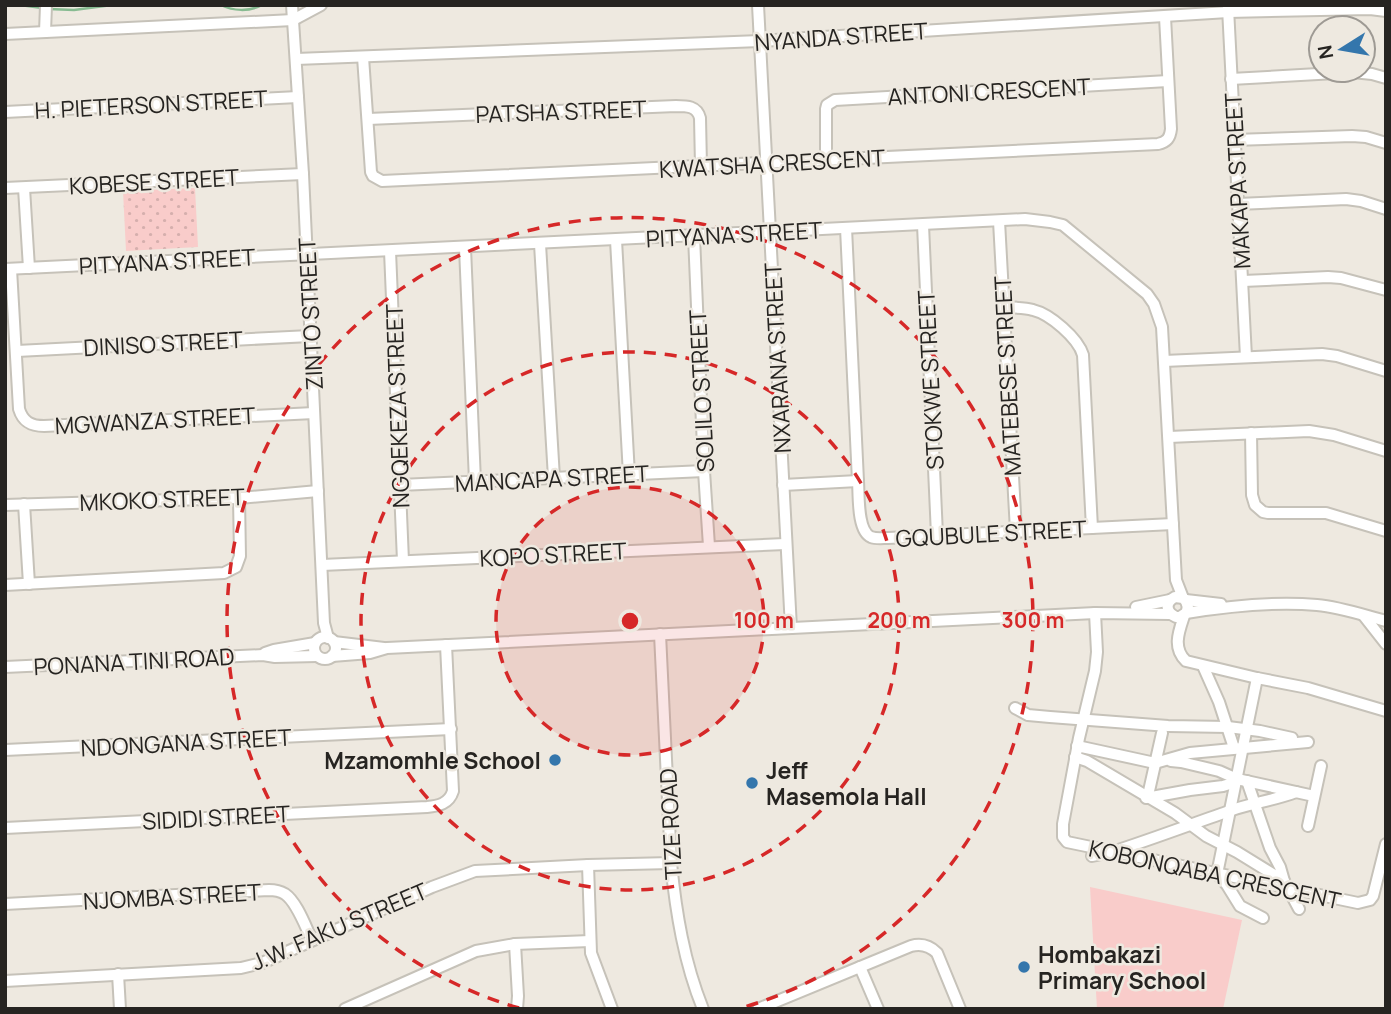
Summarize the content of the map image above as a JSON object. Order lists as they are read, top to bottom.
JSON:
{
  "streets": {
    "street": [
      "NYANDA STREET",
      "ANTONI CRESCENT",
      "H. PIETERSON STREET",
      "PATSHA STREET",
      "KWATSHA CRESCENT",
      "KOBESE STREET",
      "MAKAPA STREET",
      "PITYANA STREET",
      "ZINTO STREET",
      "DINISO STREET",
      "NXARANA STREET",
      "MATEBESE STREET",
      "STOKWE STREET",
      "SOLILO STREET",
      "NGQEKEZA STREET",
      "MGWANZA STREET",
      "MANCAPA STREET",
      "MKOKO STREET",
      "GQUBULE STREET",
      "KOPO STREET",
      "PONANA TINI ROAD",
      "NDONGANA STREET",
      "SIDIDI STREET",
      "TIZE ROAD",
      "KOBONQABA CRESCENT",
      "NJOMBA STREET",
      "J.W. FAKU STREET"
    ]
  },
  "crossings": [
    ["NYANDA STREET", "KWATSHA CRESCENT"],
    ["NYANDA STREET", "MAKAPA STREET"],
    ["NYANDA STREET", "ZINTO STREET"],
    ["NYANDA STREET", "NXARANA STREET"],
    ["ANTONI CRESCENT", "KWATSHA CRESCENT"],
    ["H. PIETERSON STREET", "ZINTO STREET"],
    ["PATSHA STREET", "KWATSHA CRESCENT"],
    ["KWATSHA CRESCENT", "NXARANA STREET"],
    ["KOBESE STREET", "ZINTO STREET"],
    ["PITYANA STREET", "ZINTO STREET"],
    ["PITYANA STREET", "NXARANA STREET"],
    ["PITYANA STREET", "MATEBESE STREET"],
    ["PITYANA STREET", "STOKWE STREET"],
    ["PITYANA STREET", "SOLILO STREET"],
    ["PITYANA STREET", "NGQEKEZA STREET"],
    ["PITYANA STREET", "MGWANZA STREET"],
    ["PITYANA STREET", "GQUBULE STREET"],
    ["PITYANA STREET", "PONANA TINI ROAD"],
    ["ZINTO STREET", "DINISO STREET"],
    ["ZINTO STREET", "MGWANZA STREET"],
    ["ZINTO STREET", "MKOKO STREET"],
    ["ZINTO STREET", "KOPO STREET"],
    ["ZINTO STREET", "PONANA TINI ROAD"],
    ["DINISO STREET", "MGWANZA STREET"],
    ["NXARANA STREET", "KOPO STREET"],
    ["NXARANA STREET", "PONANA TINI ROAD"],
    ["MATEBESE STREET", "GQUBULE STREET"],
    ["STOKWE STREET", "GQUBULE STREET"],
    ["SOLILO STREET", "MANCAPA STREET"],
    ["SOLILO STREET", "KOPO STREET"],
    ["NGQEKEZA STREET", "MANCAPA STREET"],
    ["NGQEKEZA STREET", "KOPO STREET"],
    ["PONANA TINI ROAD", "TIZE ROAD"],
    ["PONANA TINI ROAD", "KOBONQABA CRESCENT"],
    ["NDONGANA STREET", "SIDIDI STREET"],
    ["TIZE ROAD", "J.W. FAKU STREET"],
    ["NJOMBA STREET", "J.W. FAKU STREET"]
  ],
  "places": ["Mzamomhle School", "Jeff Masemola Hall", "Hombakazi Primary School"],
  "north": "left",
  "rings": ["100 m", "200 m", "300 m"]
}
